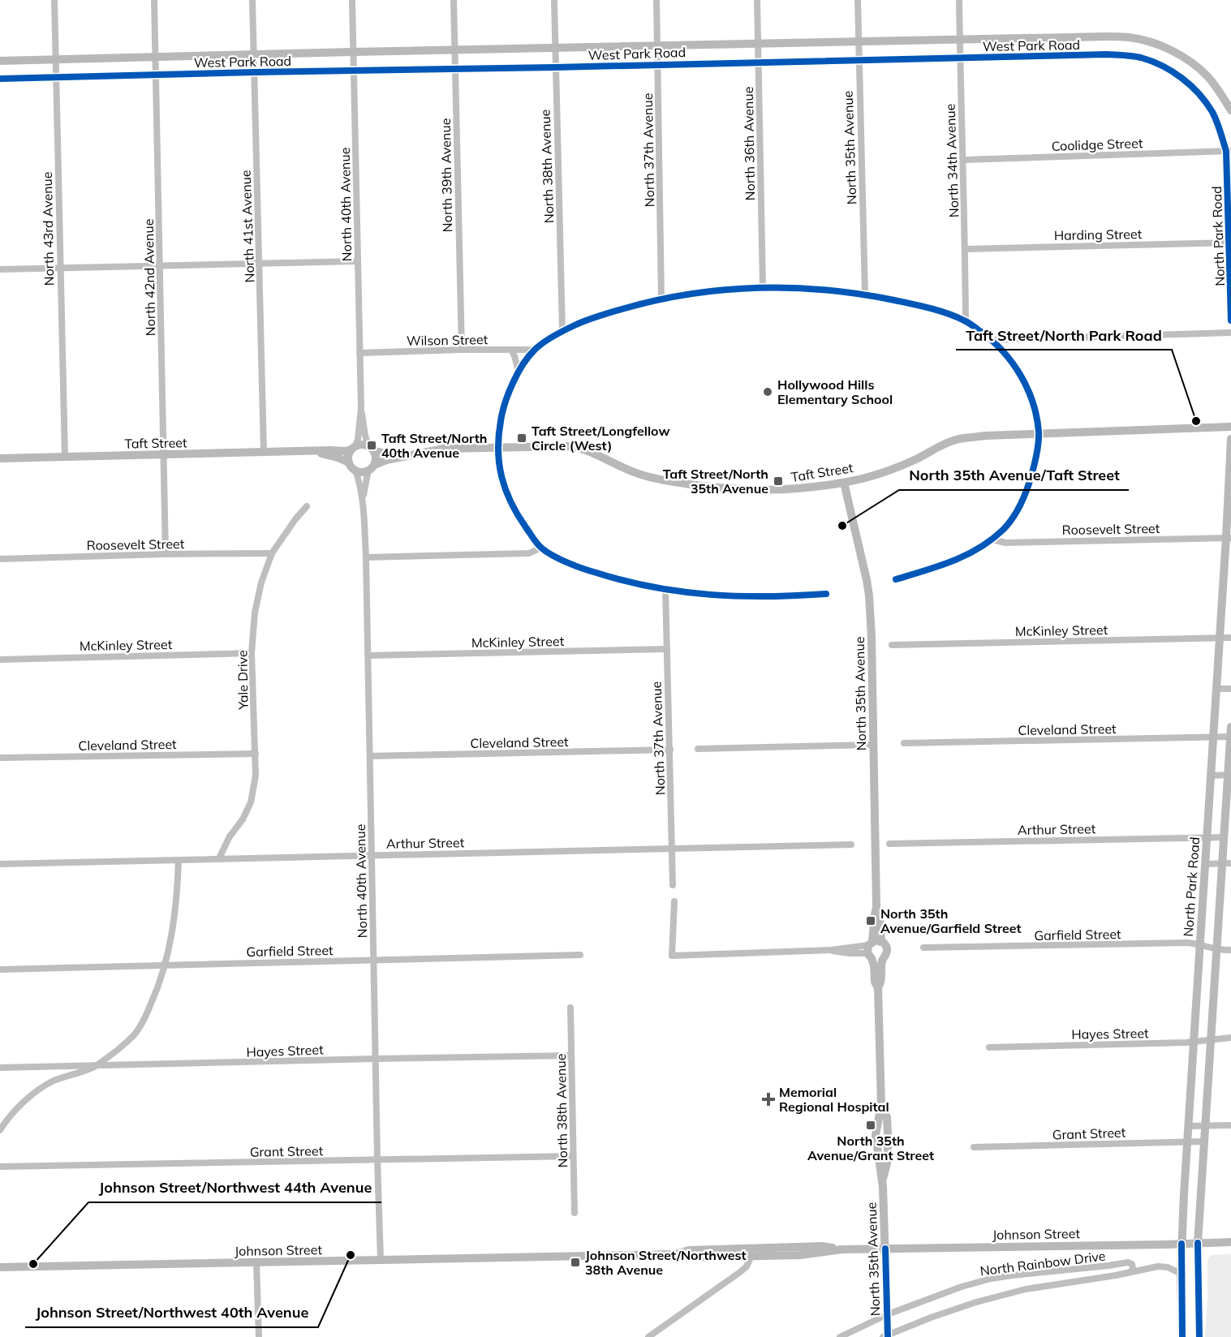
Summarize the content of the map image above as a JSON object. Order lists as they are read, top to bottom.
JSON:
{
  "streets": {
    "street": [
      "West Park Road",
      "North 36th Avenue",
      "Coolidge Street",
      "North 35th Avenue",
      "North 37th Avenue",
      "North 34th Avenue",
      "North 38th Avenue",
      "North 39th Avenue",
      "North 40th Avenue",
      "North 41st Avenue",
      "North 43rd Avenue",
      "Harding Street",
      "North Park Road",
      "North 42nd Avenue",
      "Wilson Street",
      "Taft Street",
      "Roosevelt Street",
      "McKinley Street",
      "Yale Drive",
      "Cleveland Street",
      "Arthur Street",
      "Garfield Street",
      "Hayes Street",
      "Grant Street",
      "Johnson Street",
      "North Rainbow Drive"
    ]
  },
  "crossings": [
    ["West Park Road", "North 36th Avenue"],
    ["West Park Road", "Coolidge Street"],
    ["West Park Road", "North 35th Avenue"],
    ["West Park Road", "North 37th Avenue"],
    ["West Park Road", "North 34th Avenue"],
    ["West Park Road", "North 38th Avenue"],
    ["West Park Road", "North 39th Avenue"],
    ["West Park Road", "North 40th Avenue"],
    ["West Park Road", "North 41st Avenue"],
    ["West Park Road", "North 43rd Avenue"],
    ["West Park Road", "North Park Road"],
    ["West Park Road", "North 42nd Avenue"],
    ["Coolidge Street", "North 34th Avenue"],
    ["Coolidge Street", "North Park Road"],
    ["North 35th Avenue", "Taft Street"],
    ["North 35th Avenue", "Johnson Street"],
    ["North 35th Avenue", "North Rainbow Drive"],
    ["North 37th Avenue", "McKinley Street"],
    ["North 37th Avenue", "Cleveland Street"],
    ["North 37th Avenue", "Arthur Street"],
    ["North 34th Avenue", "Harding Street"],
    ["North 38th Avenue", "Hayes Street"],
    ["North 38th Avenue", "Grant Street"],
    ["North 39th Avenue", "Wilson Street"],
    ["North 40th Avenue", "Wilson Street"],
    ["North 40th Avenue", "Taft Street"],
    ["North 40th Avenue", "McKinley Street"],
    ["North 40th Avenue", "Cleveland Street"],
    ["North 40th Avenue", "Arthur Street"],
    ["North 40th Avenue", "Garfield Street"],
    ["North 40th Avenue", "Hayes Street"],
    ["North 40th Avenue", "Grant Street"],
    ["North 40th Avenue", "Johnson Street"],
    ["North 41st Avenue", "Taft Street"],
    ["North 43rd Avenue", "Taft Street"],
    ["Harding Street", "North Park Road"],
    ["North Park Road", "Roosevelt Street"],
    ["North Park Road", "McKinley Street"],
    ["North Park Road", "Cleveland Street"],
    ["North Park Road", "Arthur Street"],
    ["North Park Road", "Garfield Street"],
    ["North Park Road", "Hayes Street"],
    ["North Park Road", "Grant Street"],
    ["North Park Road", "Johnson Street"],
    ["North Park Road", "North Rainbow Drive"],
    ["North 42nd Avenue", "Taft Street"],
    ["North 42nd Avenue", "Roosevelt Street"],
    ["Roosevelt Street", "Yale Drive"],
    ["McKinley Street", "Yale Drive"],
    ["Yale Drive", "Cleveland Street"],
    ["Yale Drive", "Arthur Street"]
  ],
  "places": {
    "other": [
      "Hollywood Hills Elementary School",
      "Taft Street/North Park Road",
      "North 35th Avenue/Taft Street",
      "Johnson Street/Northwest 40th Avenue",
      "Johnson Street/Northwest 44th Avenue"
    ],
    "transit": [
      "Taft Street/Longfellow Circle (West)",
      "Taft Street/North 40th Avenue",
      "Taft Street/North 35th Avenue",
      "North 35th Avenue/Garfield Street",
      "North 35th Avenue/Grant Street",
      "Johnson Street/Northwest 38th Avenue"
    ],
    "health": ["Memorial Regional Hospital"]
  }
}
